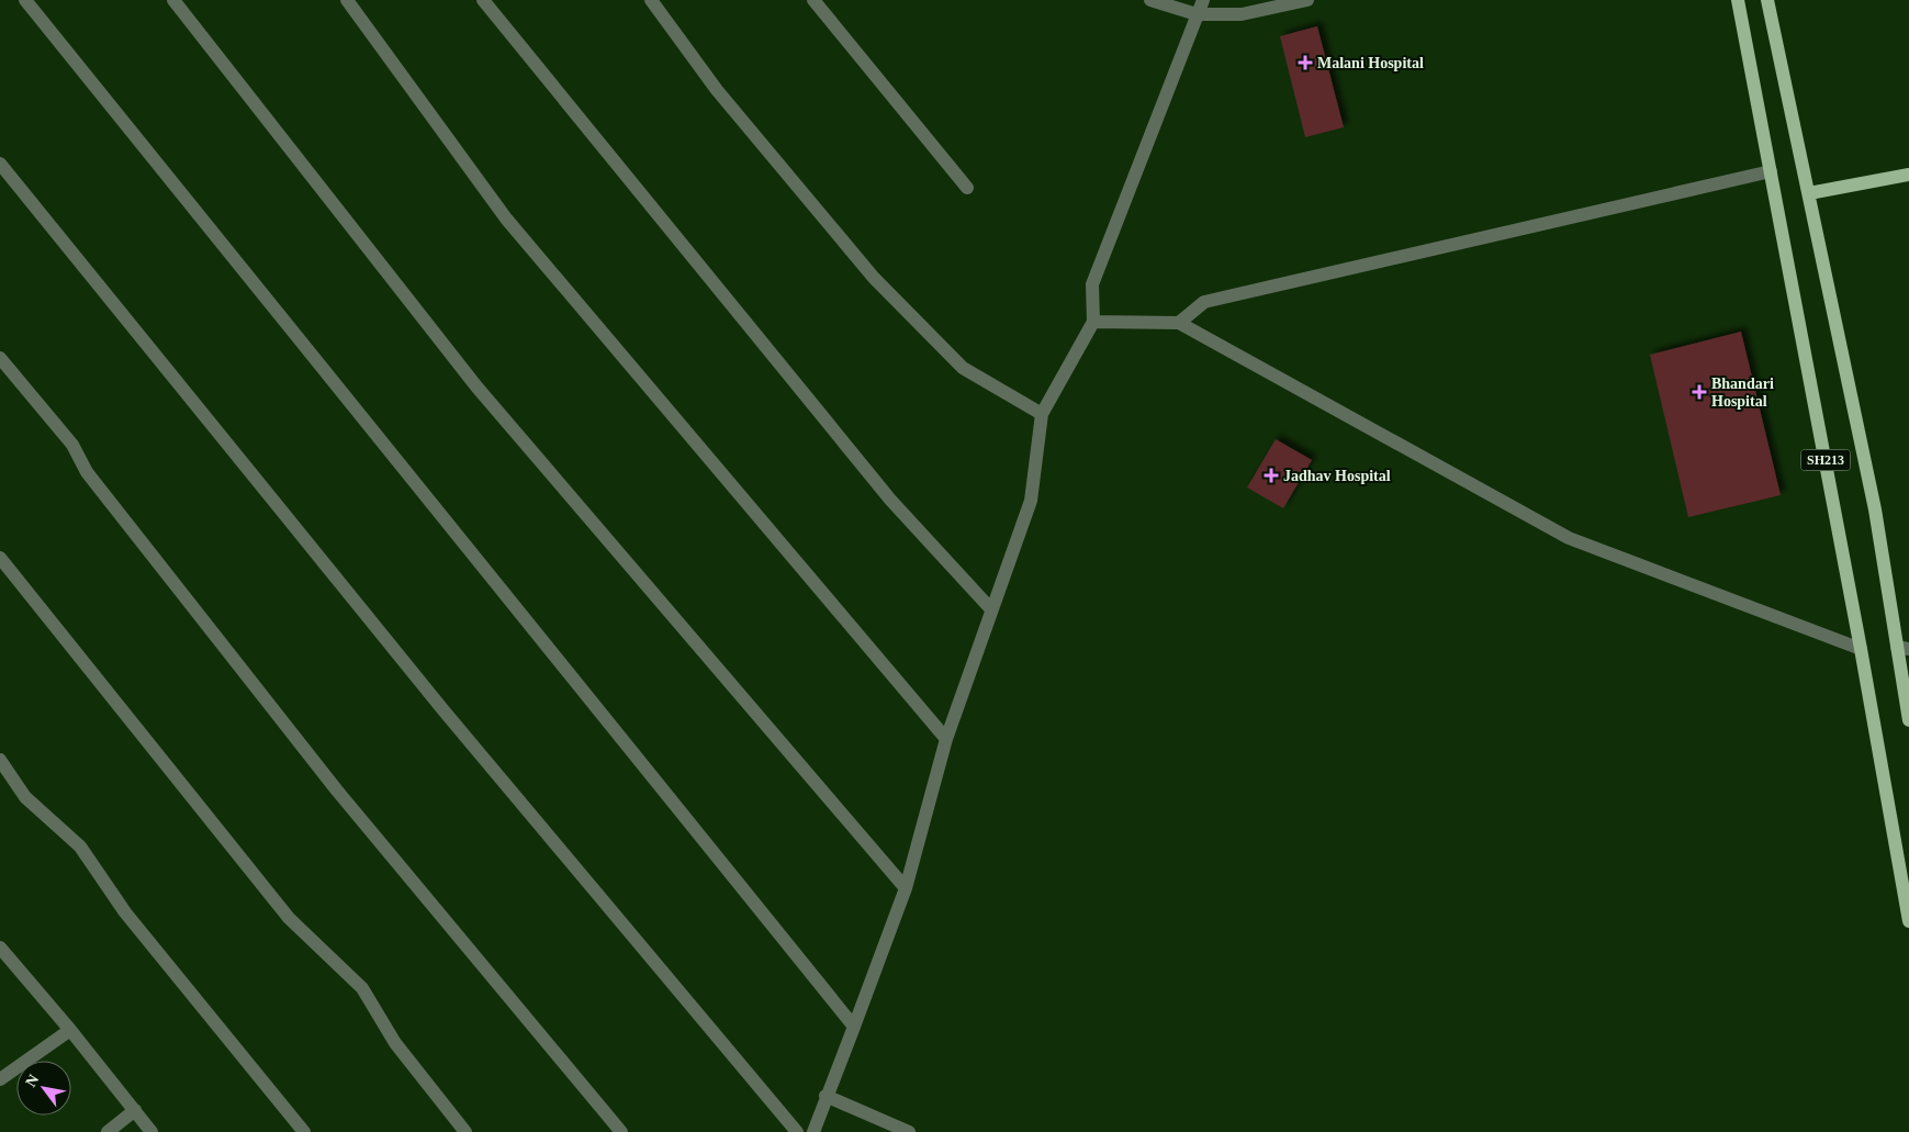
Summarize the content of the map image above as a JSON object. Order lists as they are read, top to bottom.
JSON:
{
  "streets": {
    "main road": ["SH213"]
  },
  "places": {
    "health": ["Malani Hospital", "Bhandari Hospital", "Jadhav Hospital"]
  },
  "north": "top left"
}
